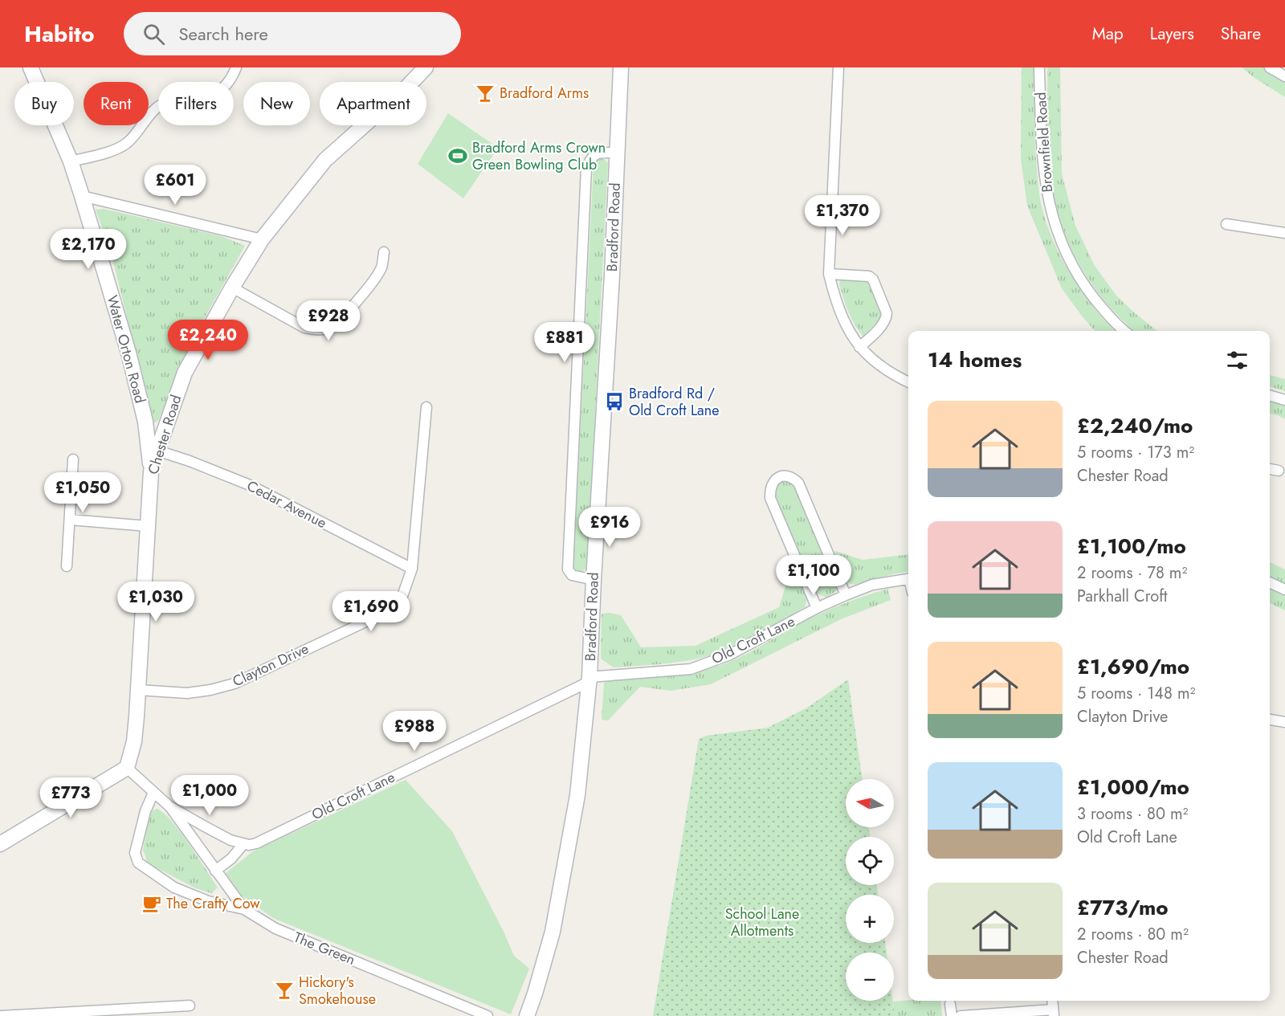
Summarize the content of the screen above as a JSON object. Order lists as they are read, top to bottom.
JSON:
{
  "streets": {
    "main road": ["Bradford Road", "Water Orton Road", "Chester Road"],
    "street": [
      "Brownfield Road",
      "Cedar Avenue",
      "Old Croft Lane",
      "Clayton Drive",
      "The Green"
    ]
  },
  "crossings": [
    ["Bradford Road", "Old Croft Lane"],
    ["Water Orton Road", "Chester Road"],
    ["Chester Road", "Cedar Avenue"],
    ["Chester Road", "Clayton Drive"],
    ["Cedar Avenue", "Clayton Drive"]
  ],
  "parks": ["School Lane Allotments"],
  "places": {
    "bar": ["Bradford Arms", "Hickory's Smokehouse"],
    "sports": ["Bradford Arms Crown Green Bowling Club"],
    "bus stop": ["Bradford Rd / Old Croft Lane"],
    "cafe": ["The Crafty Cow"]
  },
  "north": "left",
  "page": {
    "header": "Habito",
    "search": "Search here",
    "nav": ["Map", "Layers", "Share"],
    "chip": [
      "Buy",
      "Rent",
      "Filters",
      "New",
      "Apartment"
    ],
    "price": [
      "£601",
      "£1,370",
      "£2,170",
      "£928",
      "£2,240",
      "£881",
      "£1,050",
      "£916",
      "£1,100",
      "£1,030",
      "£1,690",
      "£988",
      "£1,000",
      "£773"
    ],
    "heading": "14 homes",
    "list": [
      {
        "name": "£2,240/mo",
        "note": "5 rooms · 173 m² · Chester Road"
      },
      {
        "name": "£1,100/mo",
        "note": "2 rooms · 78 m² · Parkhall Croft"
      },
      {
        "name": "£1,690/mo",
        "note": "5 rooms · 148 m² · Clayton Drive"
      },
      {
        "name": "£1,000/mo",
        "note": "3 rooms · 80 m² · Old Croft Lane"
      },
      {
        "name": "£773/mo",
        "note": "2 rooms · 80 m² · Chester Road"
      }
    ],
    "map_buttons": ["+", "−"]
  }
}
